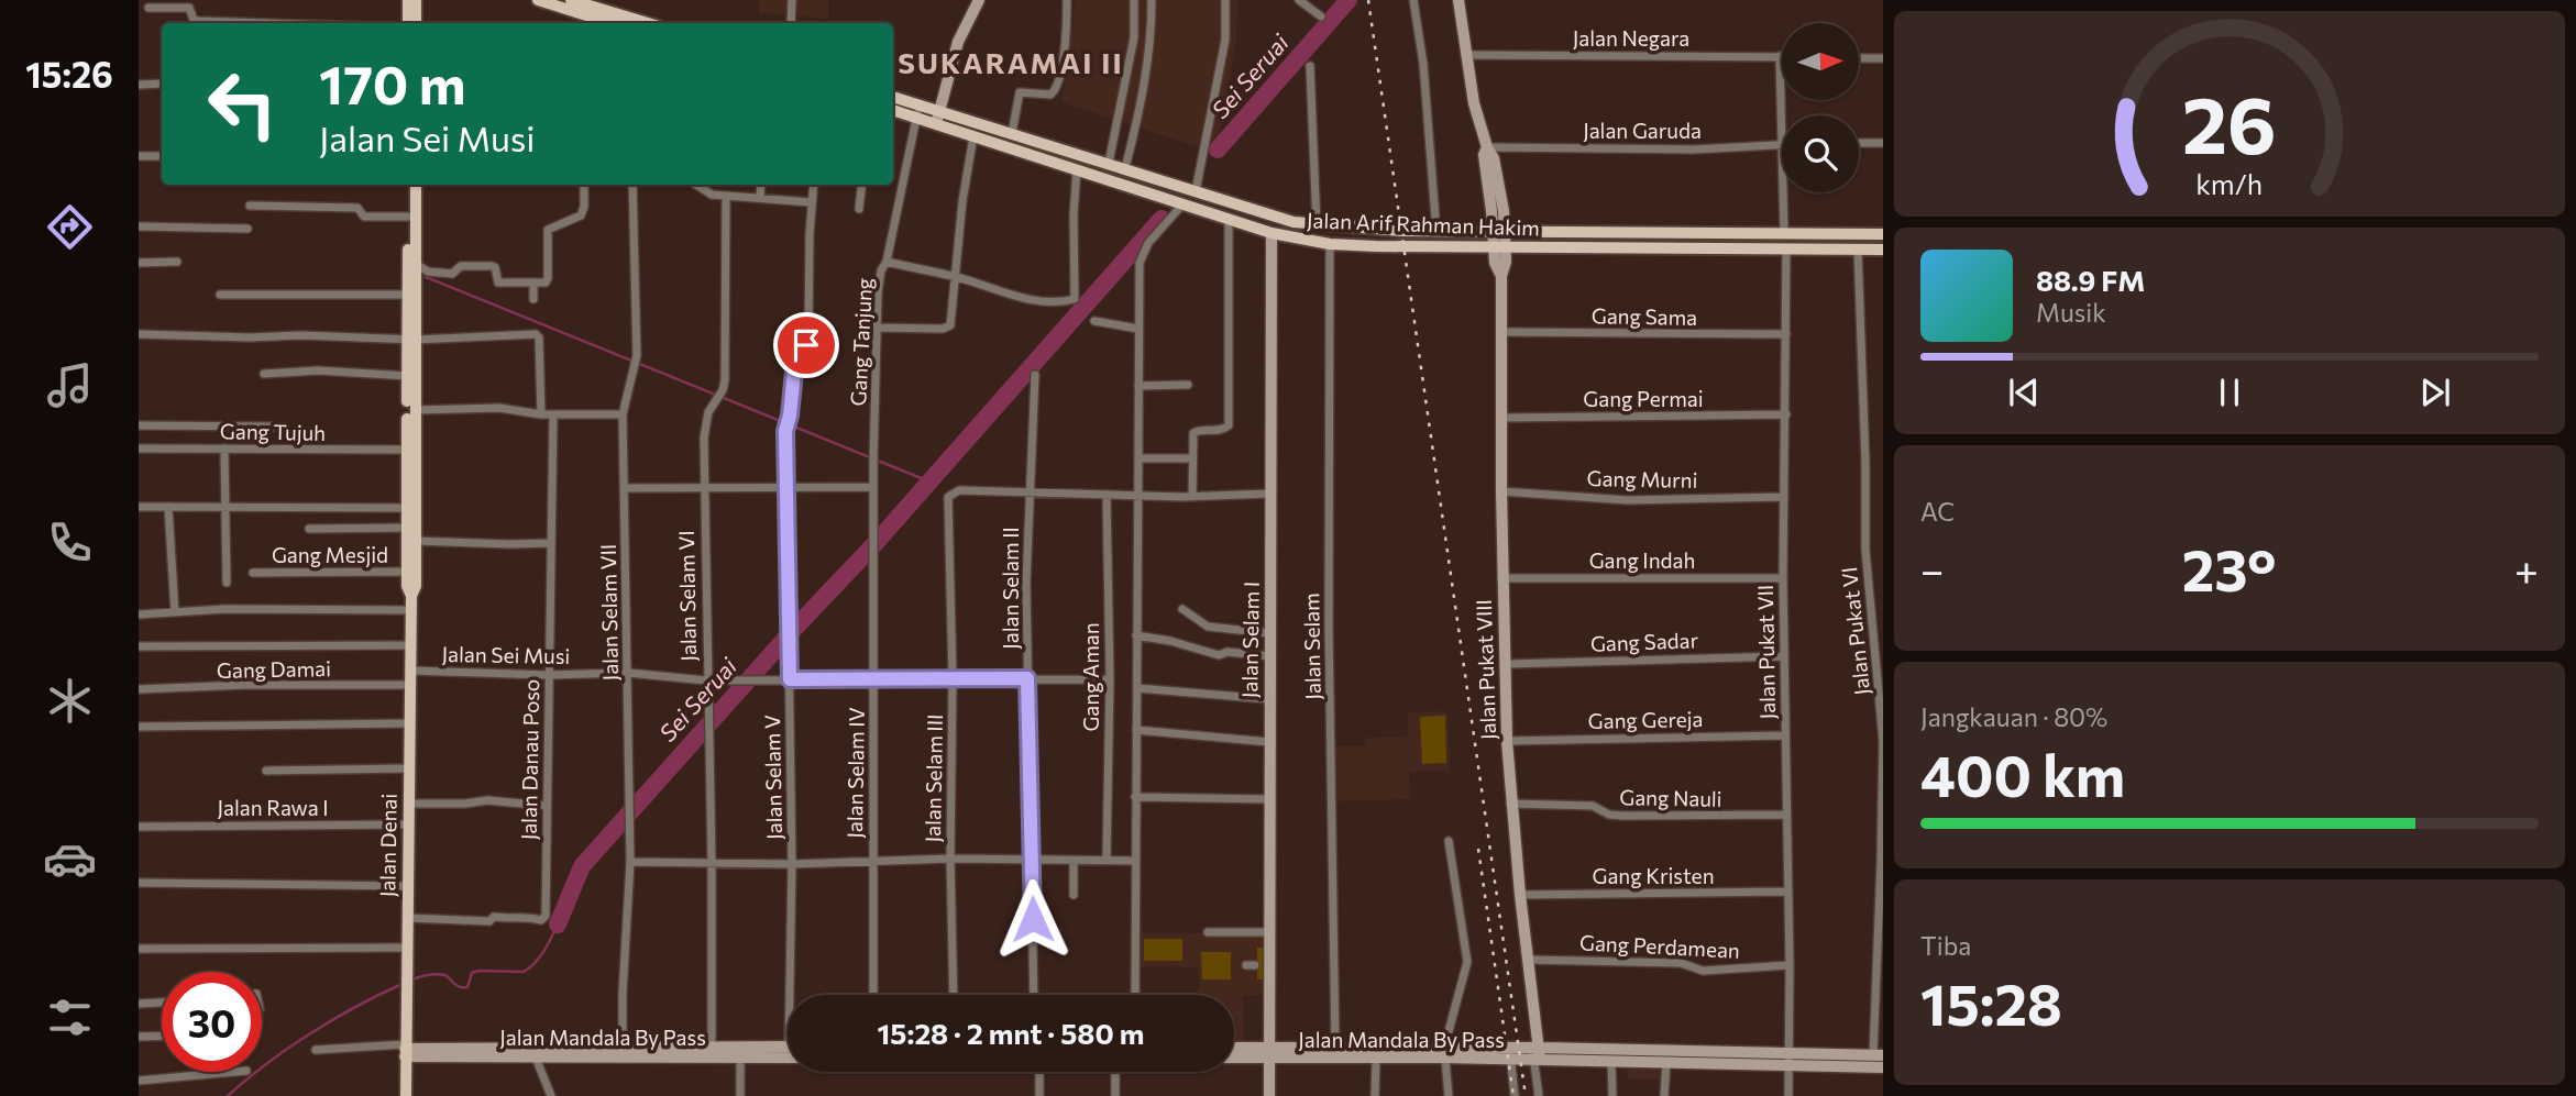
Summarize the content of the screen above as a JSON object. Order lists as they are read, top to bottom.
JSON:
{
  "streets": {
    "main road": ["Jalan Arif Rahman Hakim", "Jalan Denai"],
    "street": [
      "Jalan Negara",
      "Jalan Garuda",
      "Gang Sama",
      "Gang Tanjung",
      "Gang Permai",
      "Gang Tujuh",
      "Gang Murni",
      "Gang Mesjid",
      "Gang Indah",
      "Jalan Selam II",
      "Jalan Selam VI",
      "Jalan Selam VII",
      "Jalan Pukat VI",
      "Jalan Selam I",
      "Gang Sadar",
      "Jalan Selam",
      "Jalan Pukat VII",
      "Jalan Sei Musi",
      "Gang Damai",
      "Jalan Pukat VIII",
      "Gang Aman",
      "Gang Gereja",
      "Jalan Danau Poso",
      "Jalan Selam IV",
      "Jalan Selam V",
      "Jalan Selam III",
      "Gang Nauli",
      "Jalan Rawa I",
      "Gang Kristen",
      "Gang Perdamean",
      "Jalan Mandala By Pass"
    ]
  },
  "crossings": [
    ["Jalan Negara", "Jalan Pukat VIII"],
    ["Jalan Garuda", "Jalan Pukat VIII"],
    ["Jalan Arif Rahman Hakim", "Gang Tanjung"],
    ["Jalan Arif Rahman Hakim", "Jalan Pukat VI"],
    ["Jalan Arif Rahman Hakim", "Jalan Selam I"],
    ["Jalan Arif Rahman Hakim", "Jalan Selam"],
    ["Jalan Arif Rahman Hakim", "Jalan Pukat VII"],
    ["Jalan Arif Rahman Hakim", "Jalan Pukat VIII"],
    ["Gang Sama", "Jalan Pukat VII"],
    ["Gang Sama", "Jalan Pukat VIII"],
    ["Gang Tanjung", "Jalan Selam IV"],
    ["Gang Permai", "Jalan Pukat VII"],
    ["Gang Permai", "Jalan Pukat VIII"],
    ["Gang Tujuh", "Jalan Denai"],
    ["Gang Murni", "Jalan Pukat VII"],
    ["Gang Murni", "Jalan Pukat VIII"],
    ["Gang Mesjid", "Jalan Denai"],
    ["Gang Indah", "Jalan Pukat VII"],
    ["Gang Indah", "Jalan Pukat VIII"],
    ["Jalan Selam II", "Jalan Sei Musi"],
    ["Jalan Selam II", "Jalan Selam III"],
    ["Jalan Selam VI", "Jalan Sei Musi"],
    ["Jalan Selam VI", "Jalan Mandala By Pass"],
    ["Jalan Selam VII", "Jalan Sei Musi"],
    ["Jalan Selam VII", "Jalan Mandala By Pass"],
    ["Jalan Pukat VI", "Jalan Mandala By Pass"],
    ["Jalan Selam I", "Jalan Mandala By Pass"],
    ["Gang Sadar", "Jalan Pukat VII"],
    ["Gang Sadar", "Jalan Pukat VIII"],
    ["Jalan Selam", "Jalan Mandala By Pass"],
    ["Jalan Pukat VII", "Gang Gereja"],
    ["Jalan Pukat VII", "Gang Nauli"],
    ["Jalan Pukat VII", "Gang Kristen"],
    ["Jalan Pukat VII", "Gang Perdamean"],
    ["Jalan Pukat VII", "Jalan Mandala By Pass"],
    ["Jalan Sei Musi", "Gang Aman"],
    ["Jalan Sei Musi", "Jalan Danau Poso"],
    ["Jalan Sei Musi", "Jalan Selam IV"],
    ["Jalan Sei Musi", "Jalan Selam V"],
    ["Jalan Sei Musi", "Jalan Selam III"],
    ["Jalan Sei Musi", "Jalan Denai"],
    ["Gang Damai", "Jalan Denai"],
    ["Jalan Pukat VIII", "Gang Gereja"],
    ["Jalan Pukat VIII", "Gang Nauli"],
    ["Jalan Pukat VIII", "Gang Kristen"],
    ["Jalan Pukat VIII", "Gang Perdamean"],
    ["Jalan Pukat VIII", "Jalan Mandala By Pass"],
    ["Jalan Danau Poso", "Jalan Denai"],
    ["Jalan Rawa I", "Jalan Denai"],
    ["Jalan Denai", "Jalan Mandala By Pass"]
  ],
  "districts": ["SUKARAMAI II"],
  "water": ["Sei Seruai"],
  "north": "right",
  "page": {
    "tabs": "15:26",
    "turn": ["170 m", "Jalan Sei Musi"],
    "song": ["88.9 FM", "Musik"],
    "tile": [
      "AC",
      ["Jangkauan · 80%", "400 km"],
      ["Tiba", "15:28"]
    ],
    "heat": ["−", "23°", "+"],
    "limit": "30",
    "trip": "15:28 · 2 mnt · 580 m",
    "gauge": ["26", "km/h"]
  }
}
